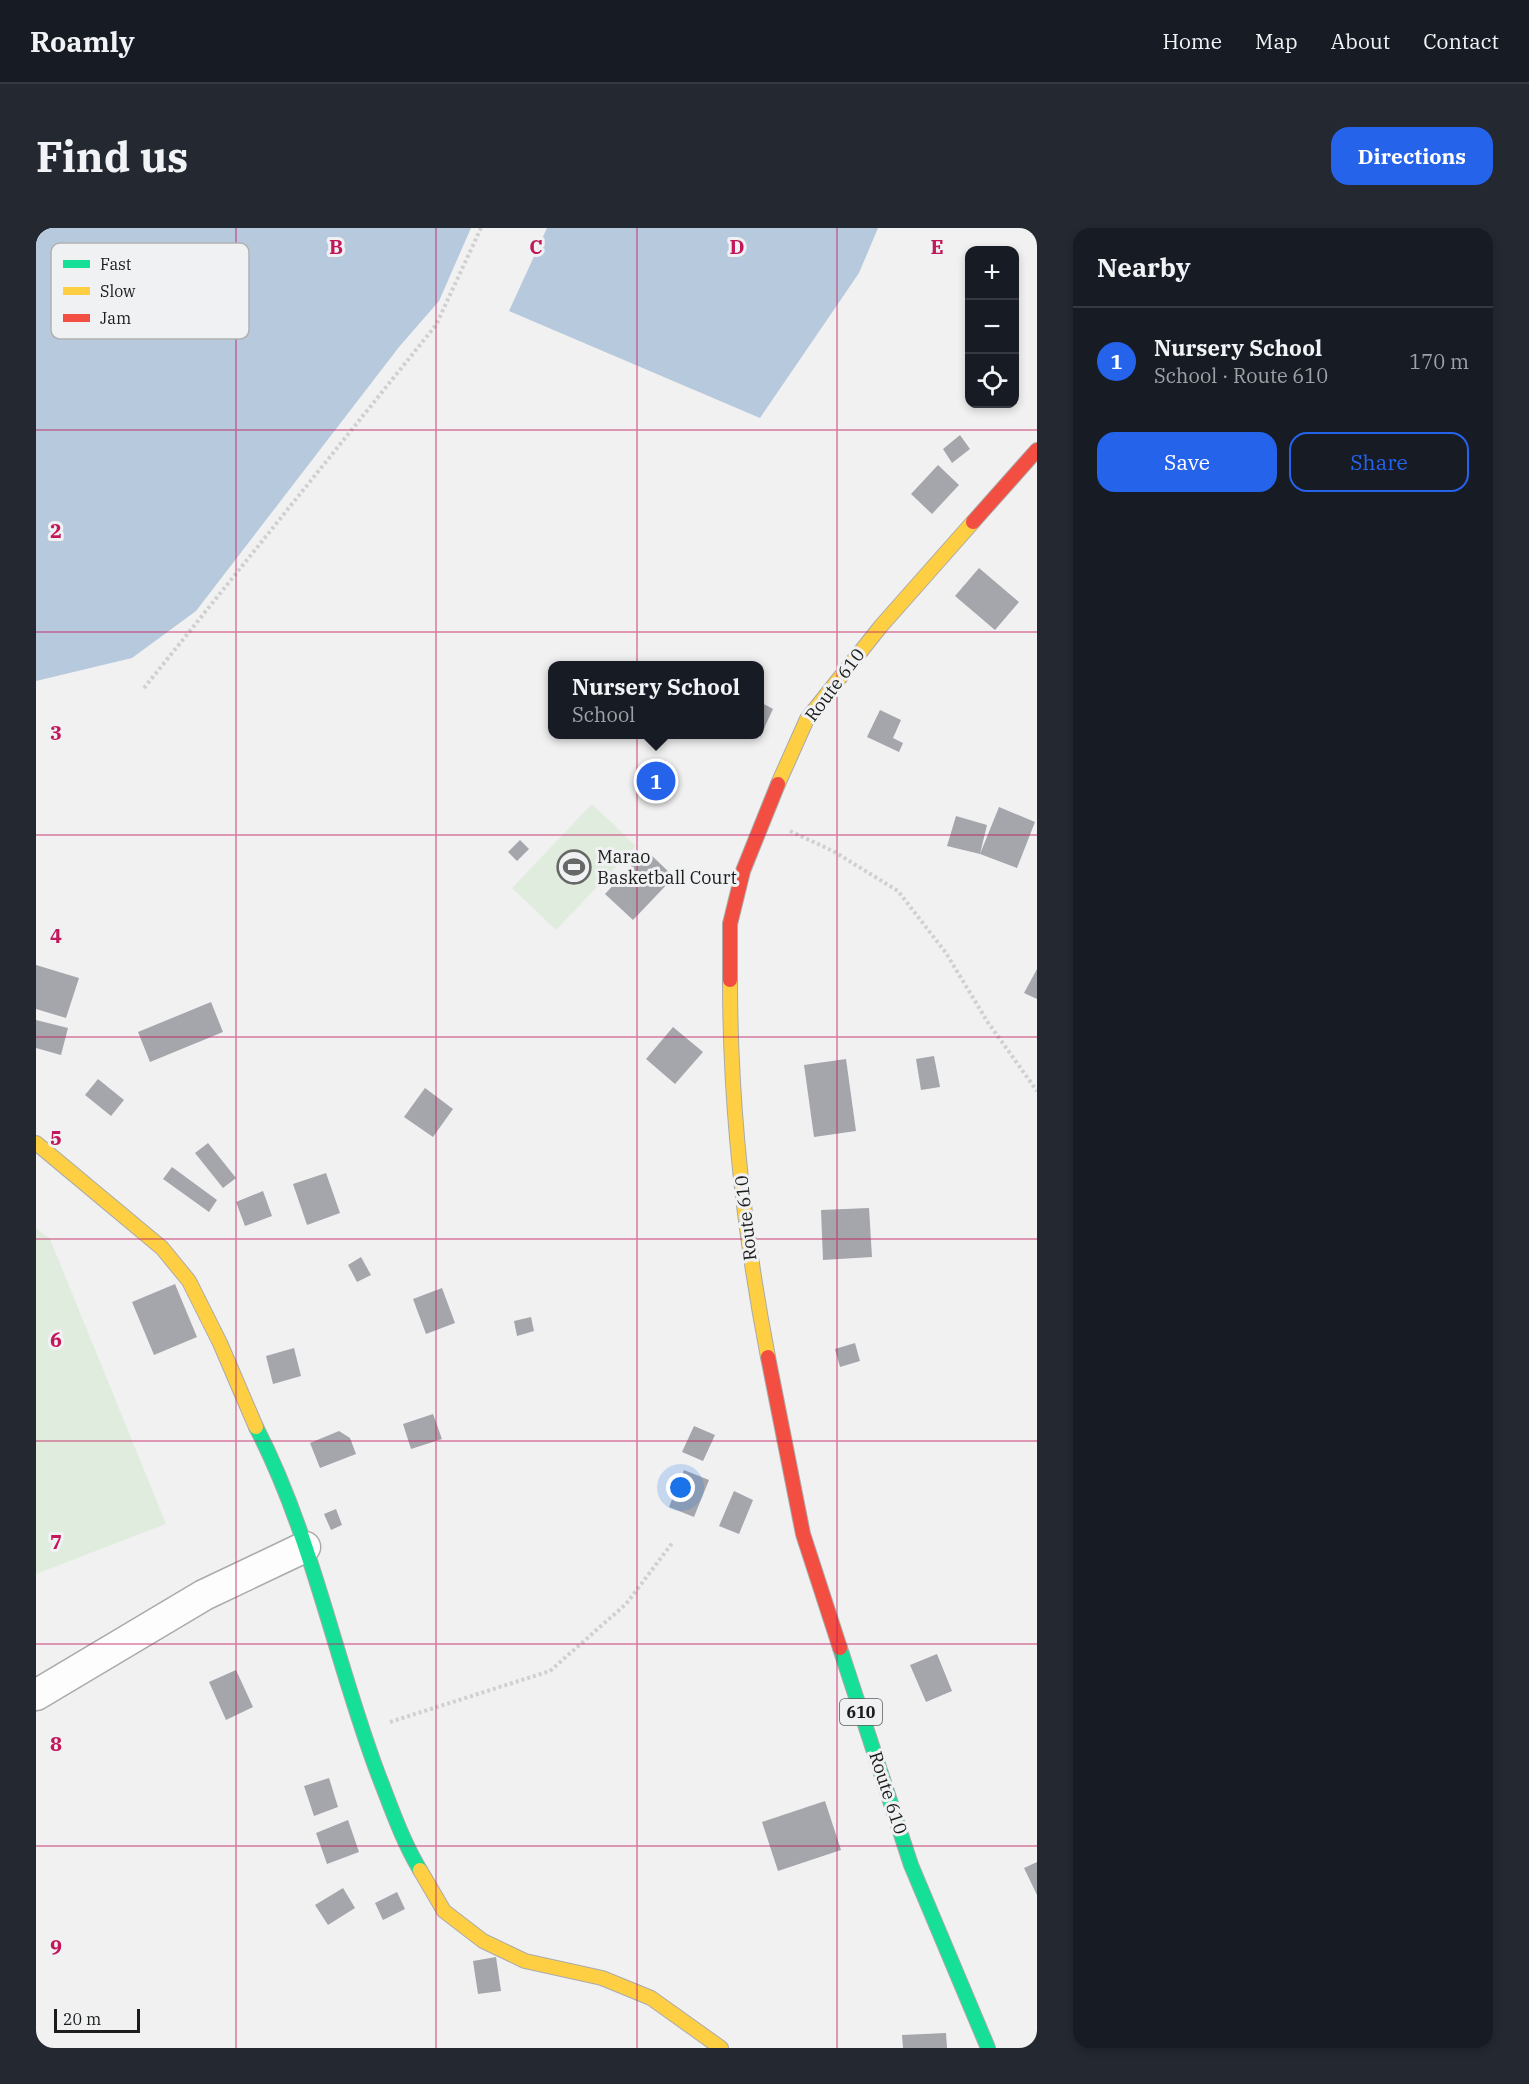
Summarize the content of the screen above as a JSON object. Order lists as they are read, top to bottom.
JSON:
{
  "streets": {
    "main road": ["Route 610", "610"]
  },
  "places": {
    "sports": ["Marao Basketball Court"]
  },
  "legend": ["Fast", "Slow", "Jam"],
  "scale_bar": "20 m",
  "page": {
    "header": "Roamly",
    "nav": [
      "Home",
      "Map",
      "About",
      "Contact"
    ],
    "buttons": [
      "Directions",
      ["Save", "Share"]
    ],
    "title": "Find us",
    "heading": "Nearby",
    "map_buttons": ["+", "−"],
    "list": [
      {
        "mark": "1",
        "name": "Nursery School",
        "note": "School · Route 610",
        "value": "170 m"
      }
    ],
    "popup": ["Nursery School", "School"],
    "pins": "1",
    "scale": "20 m"
  },
  "grid": {
    "columns": [
      "B",
      "C",
      "D",
      "E"
    ],
    "rows": [
      "2",
      "3",
      "4",
      "5",
      "6",
      "7",
      "8",
      "9"
    ]
  }
}
